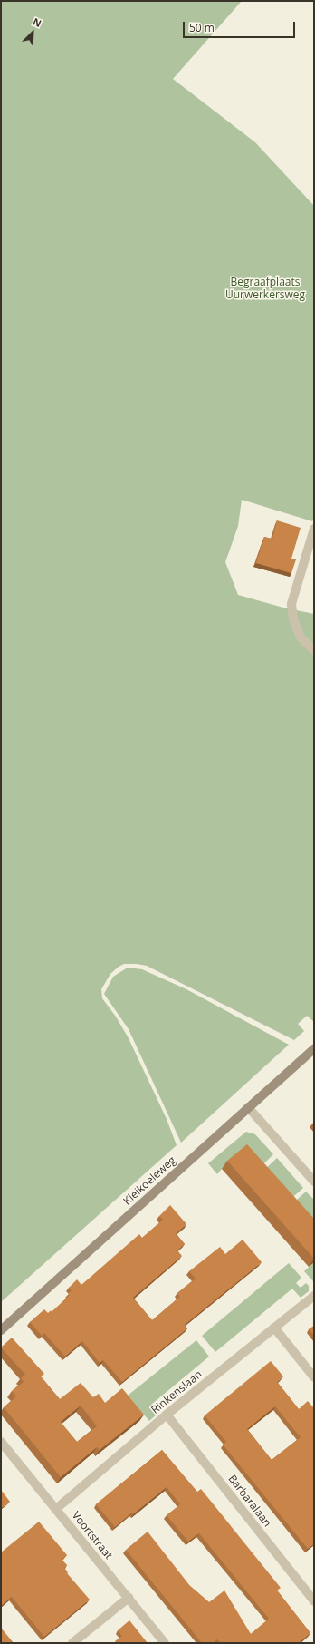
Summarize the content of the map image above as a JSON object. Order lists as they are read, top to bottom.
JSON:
{
  "streets": {
    "street": [
      "Kleikoeleweg",
      "Rinkenslaan",
      "Barbaralaan",
      "Voortstraat"
    ]
  },
  "crossings": [
    ["Rinkenslaan", "Barbaralaan"],
    ["Rinkenslaan", "Voortstraat"]
  ],
  "parks": ["Begraafplaats Uurwerkersweg"],
  "scale_bar": "50 m",
  "north": "top right"
}
